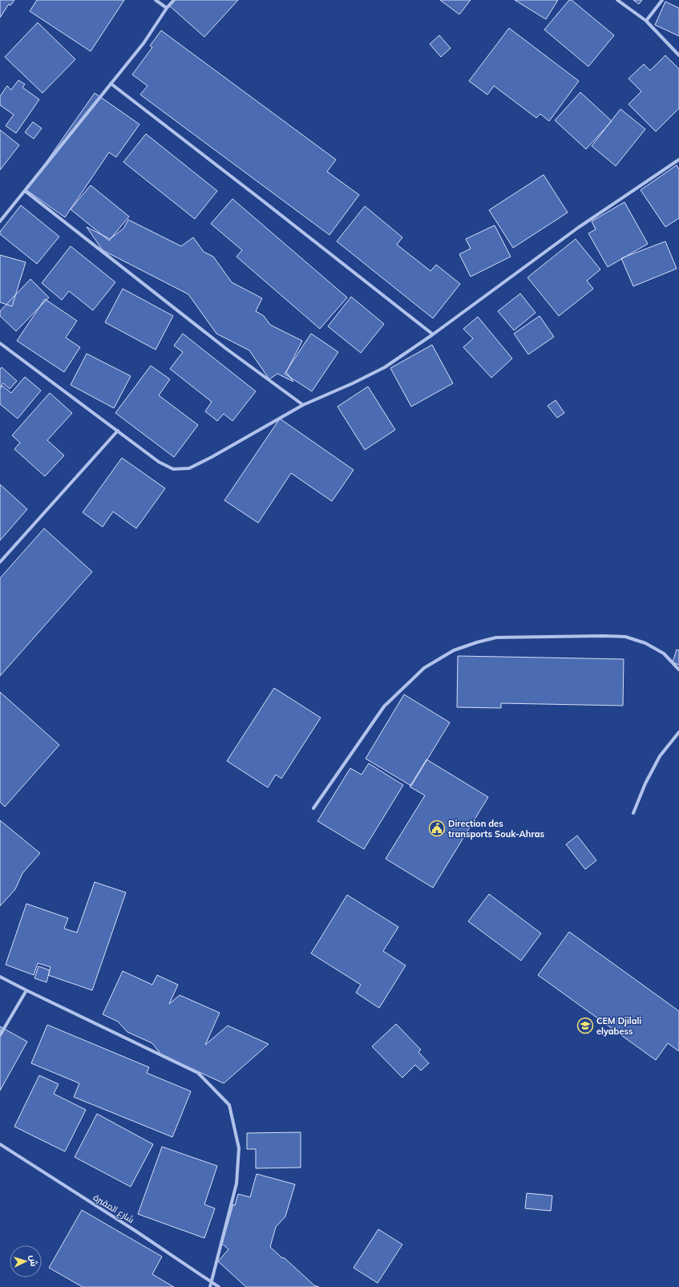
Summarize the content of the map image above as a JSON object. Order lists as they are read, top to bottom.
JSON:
{
  "streets": {
    "street": ["شارع المقبرة"]
  },
  "places": {
    "public building": ["Direction des transports Souk-Ahras"],
    "school or university": ["CEM Djilali elyabess"]
  },
  "north": "right"
}
